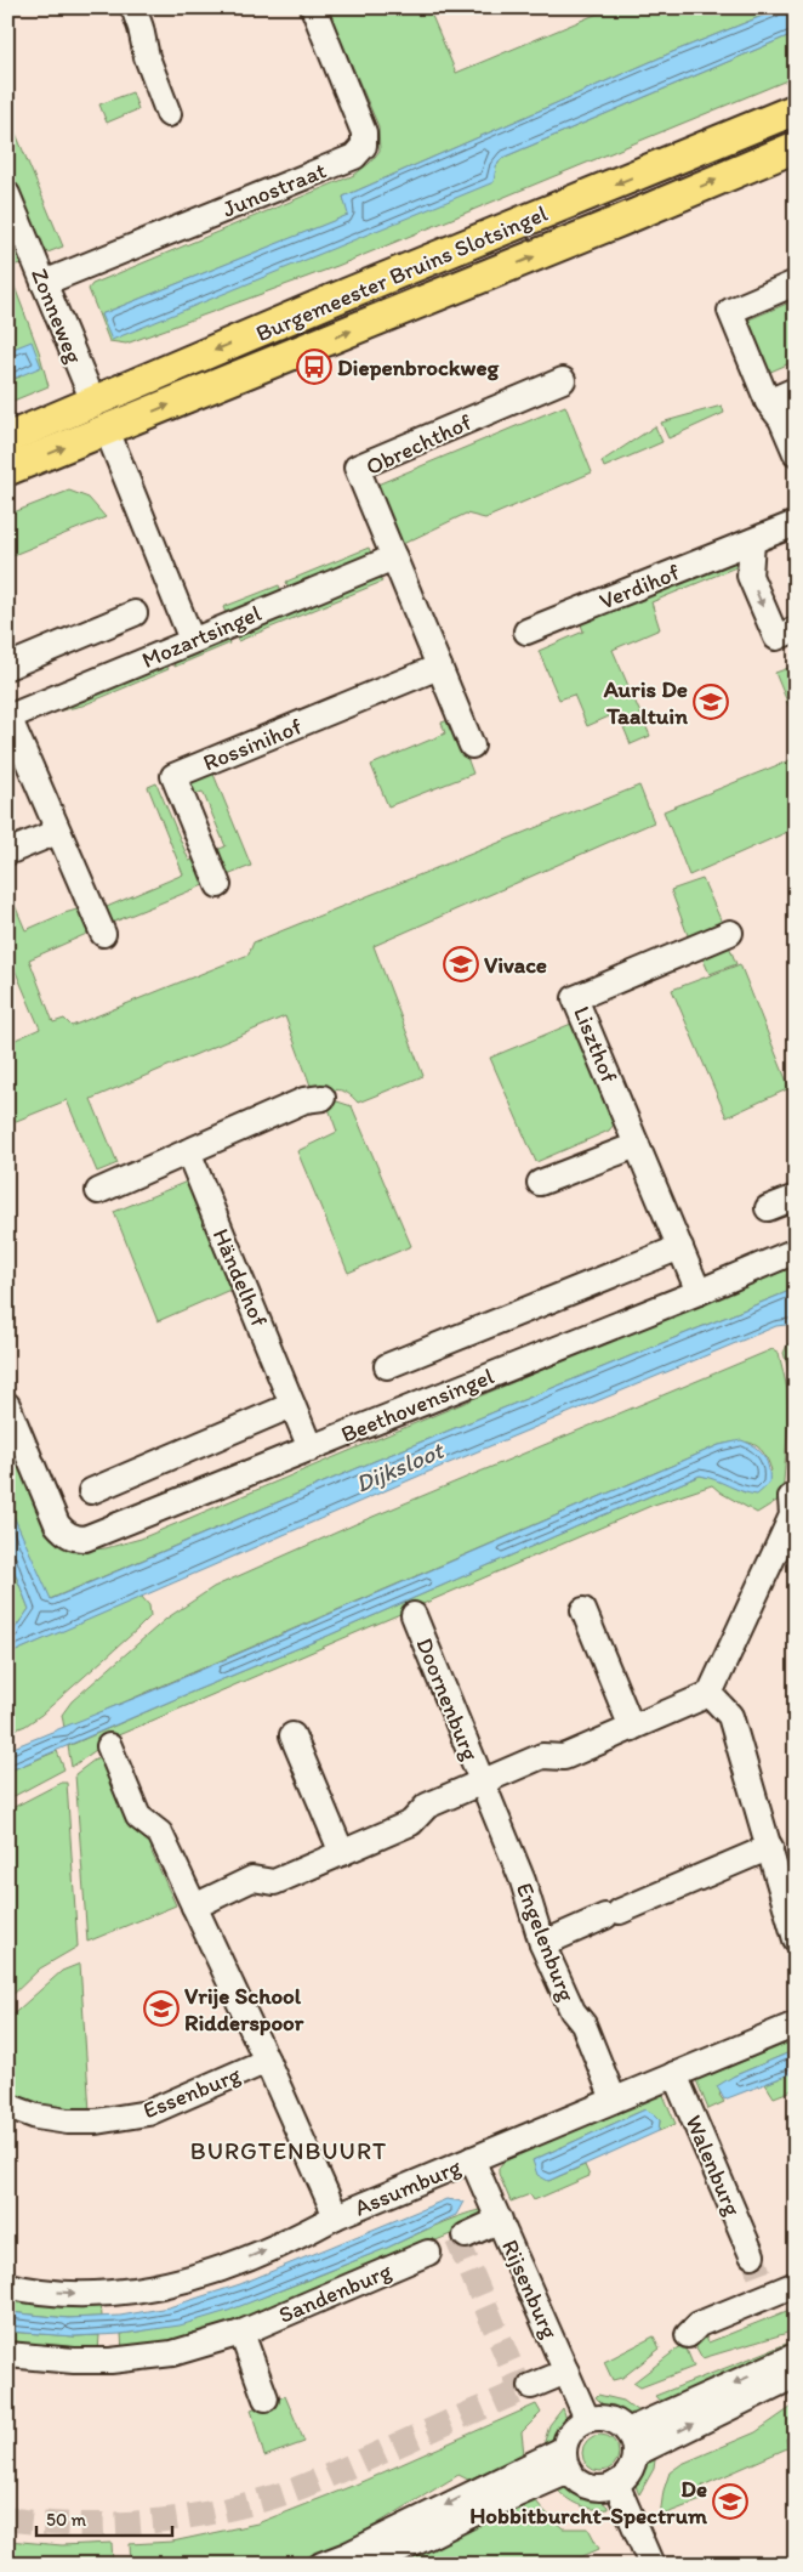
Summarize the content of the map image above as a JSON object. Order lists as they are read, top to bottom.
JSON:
{
  "streets": {
    "main road": ["Burgemeester Bruins Slotsingel"],
    "street": [
      "Junostraat",
      "Zonneweg",
      "Obrechthof",
      "Verdihof",
      "Mozartsingel",
      "Rossinihof",
      "Liszthof",
      "Händelhof",
      "Beethovensingel",
      "Doornenburg",
      "Engelenburg",
      "Essenburg",
      "Walenburg",
      "Assumburg",
      "Rijsenburg",
      "Sandenburg"
    ]
  },
  "crossings": [
    ["Junostraat", "Zonneweg"],
    ["Burgemeester Bruins Slotsingel", "Zonneweg"],
    ["Obrechthof", "Mozartsingel"],
    ["Liszthof", "Beethovensingel"],
    ["Händelhof", "Beethovensingel"],
    ["Doornenburg", "Engelenburg"],
    ["Doornenburg", "Essenburg"],
    ["Engelenburg", "Assumburg"],
    ["Essenburg", "Assumburg"],
    ["Walenburg", "Assumburg"],
    ["Assumburg", "Rijsenburg"]
  ],
  "one_way": ["Assumburg"],
  "districts": ["BURGTENBUURT"],
  "water": ["Dijksloot"],
  "places": {
    "bus stop": ["Diepenbrockweg"],
    "school or university": [
      "Auris De Taaltuin",
      "Vivace",
      "Vrije School Ridderspoor",
      "De Hobbitburcht-Spectrum"
    ]
  },
  "scale_bar": "50 m"
}
